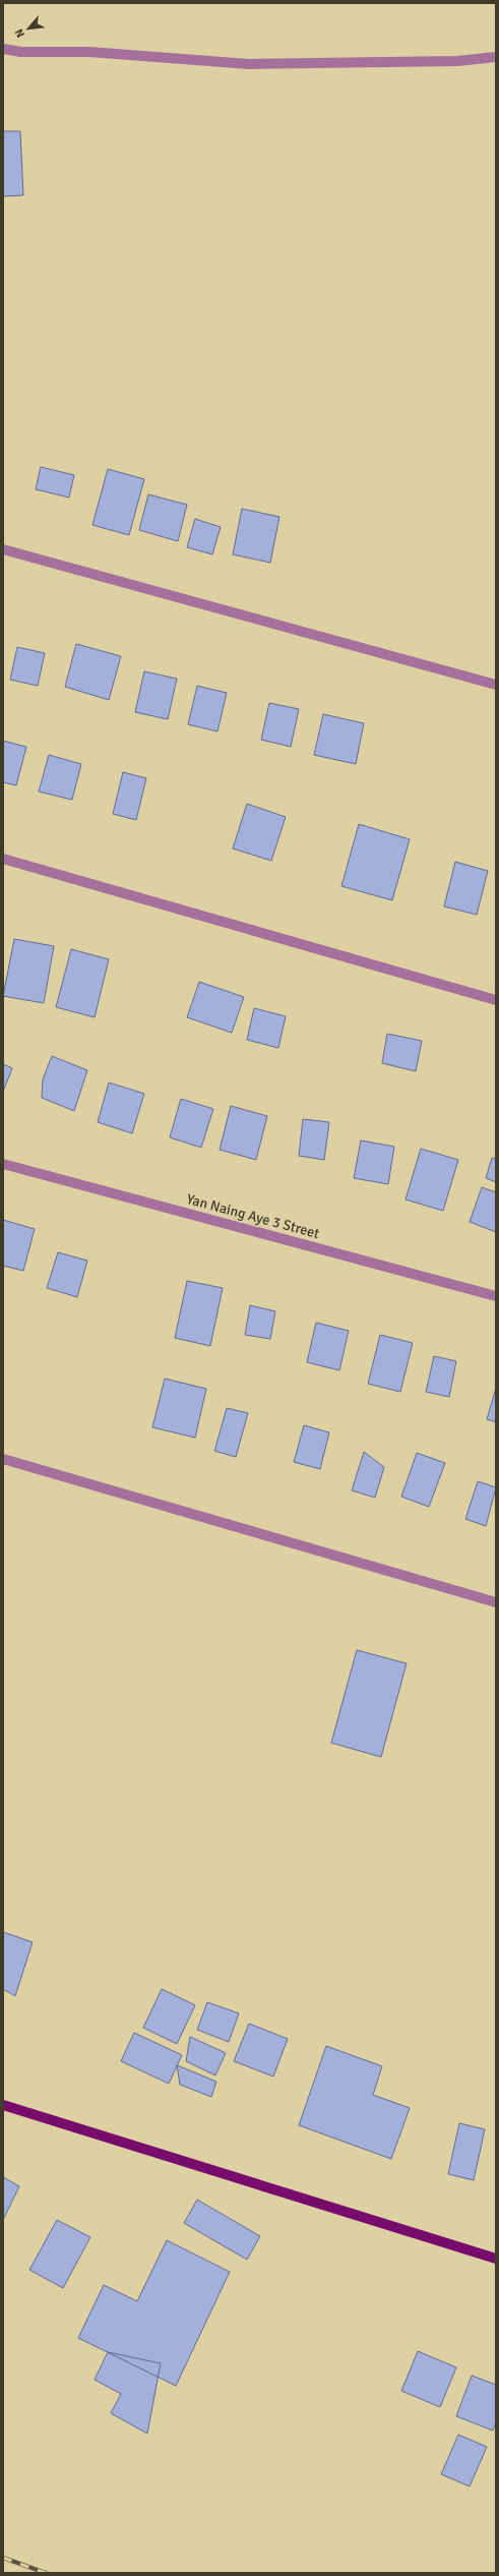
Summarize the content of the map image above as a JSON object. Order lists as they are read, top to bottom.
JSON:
{
  "streets": {
    "street": ["Yan Naing Aye 3 Street"]
  },
  "north": "bottom left"
}
